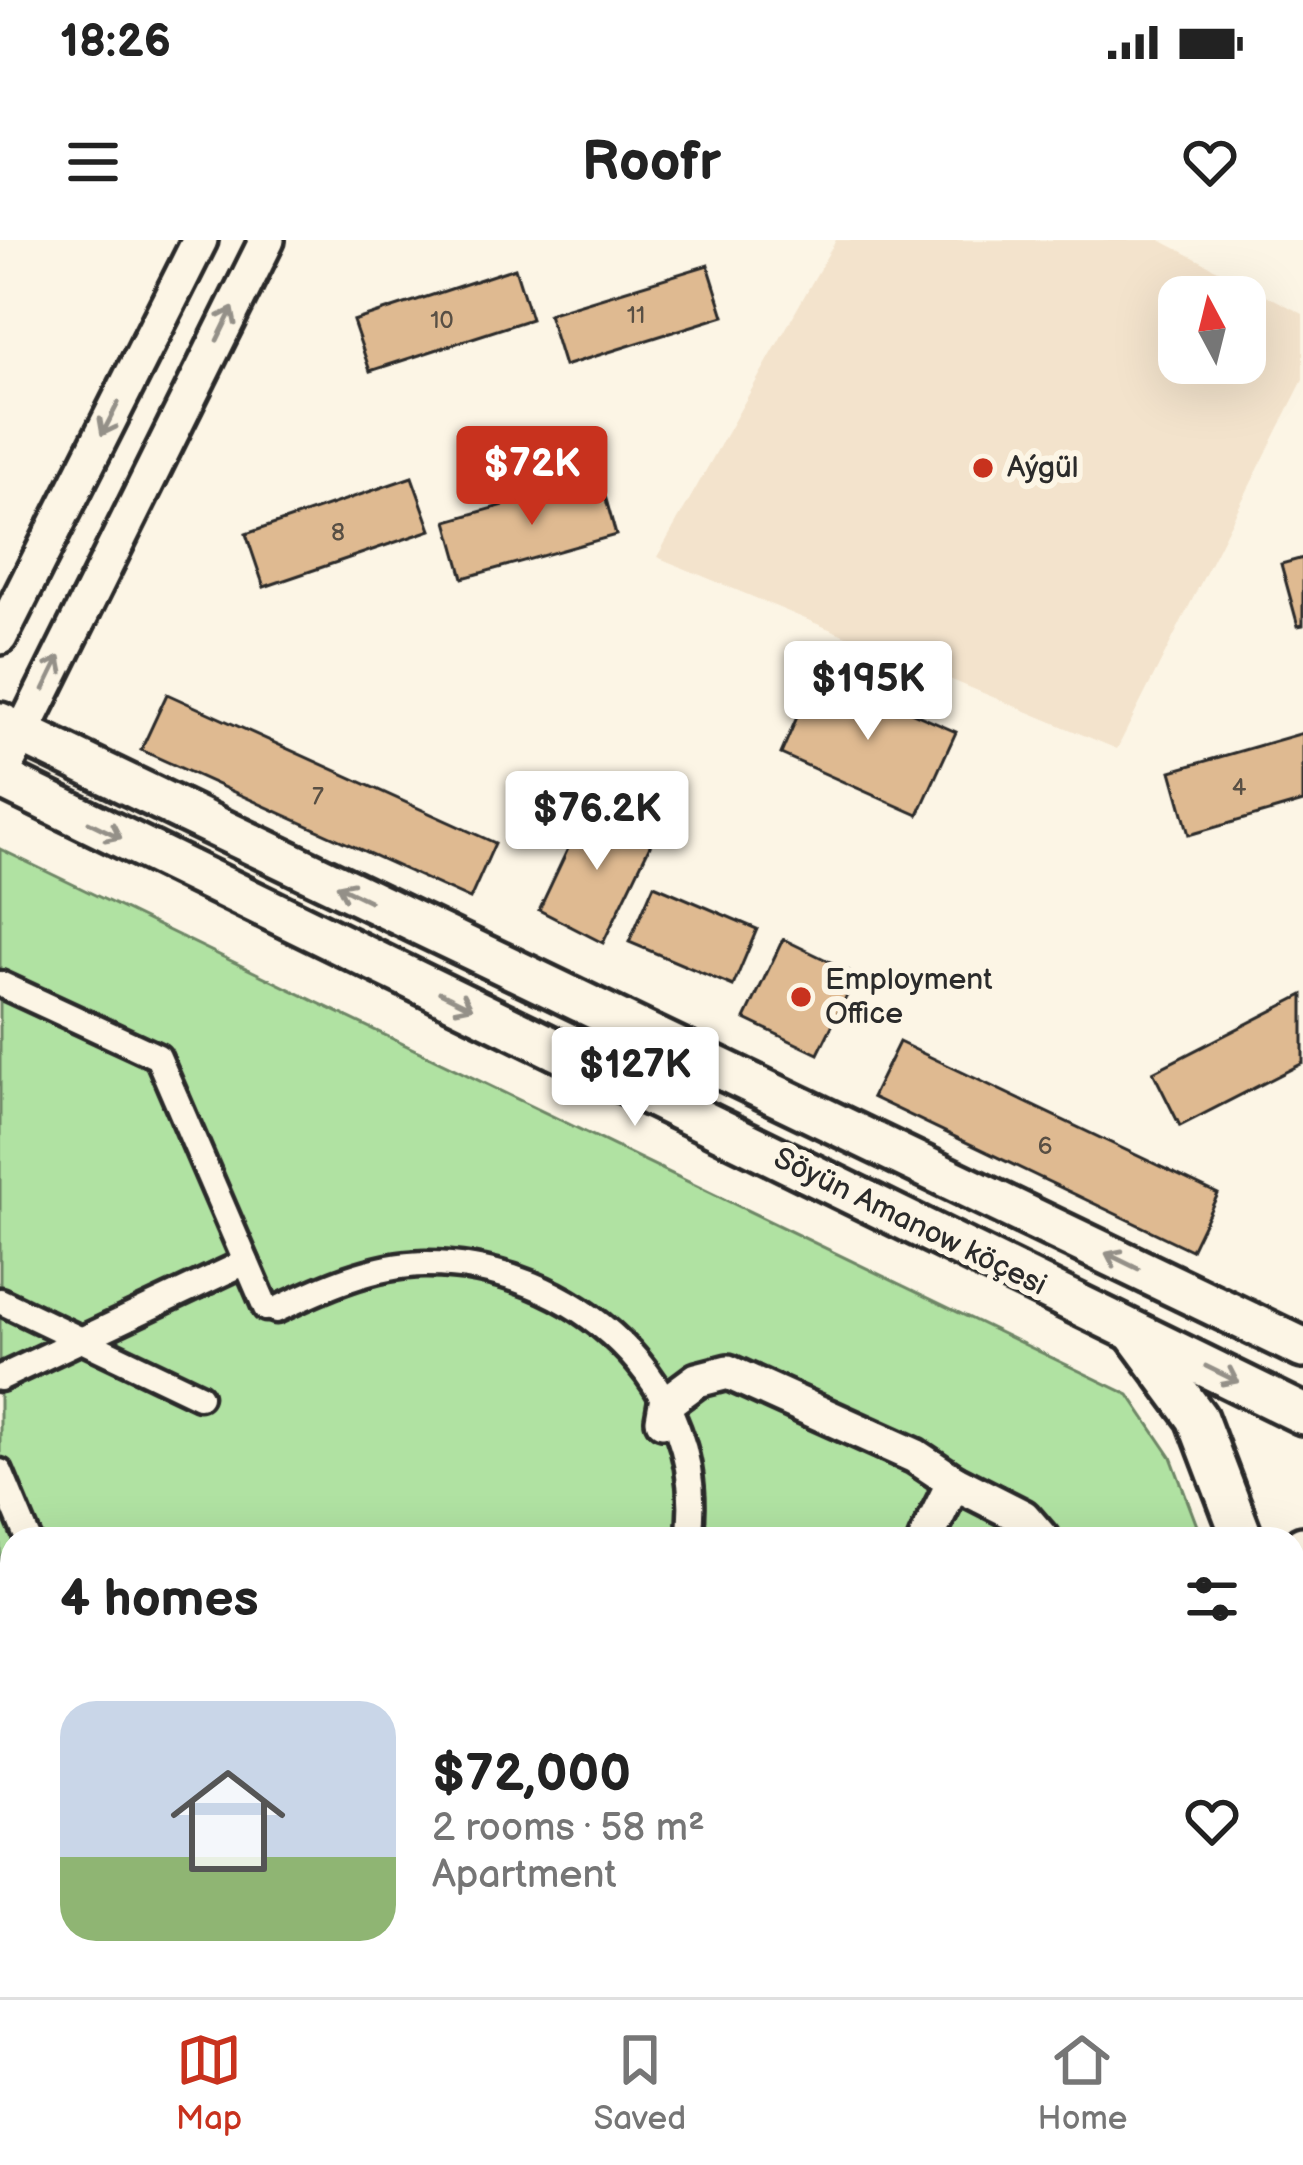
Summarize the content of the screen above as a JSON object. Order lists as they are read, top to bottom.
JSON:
{
  "streets": {
    "street": ["Söyün Amanow köçesi"]
  },
  "places": ["Aýgül", "Employment Office"],
  "house_numbers": [
    "11",
    "10",
    "8",
    "4",
    "7",
    "6"
  ],
  "north": "top",
  "page": {
    "status": "18:26",
    "header": "Roofr",
    "price": [
      "$72K",
      "$195K",
      "$76.2K",
      "$127K"
    ],
    "heading": "4 homes",
    "list": [
      {
        "name": "$72,000",
        "note": "2 rooms · 58 m² · Apartment"
      }
    ],
    "tabs": ["Map", "Saved", "Home"]
  }
}
